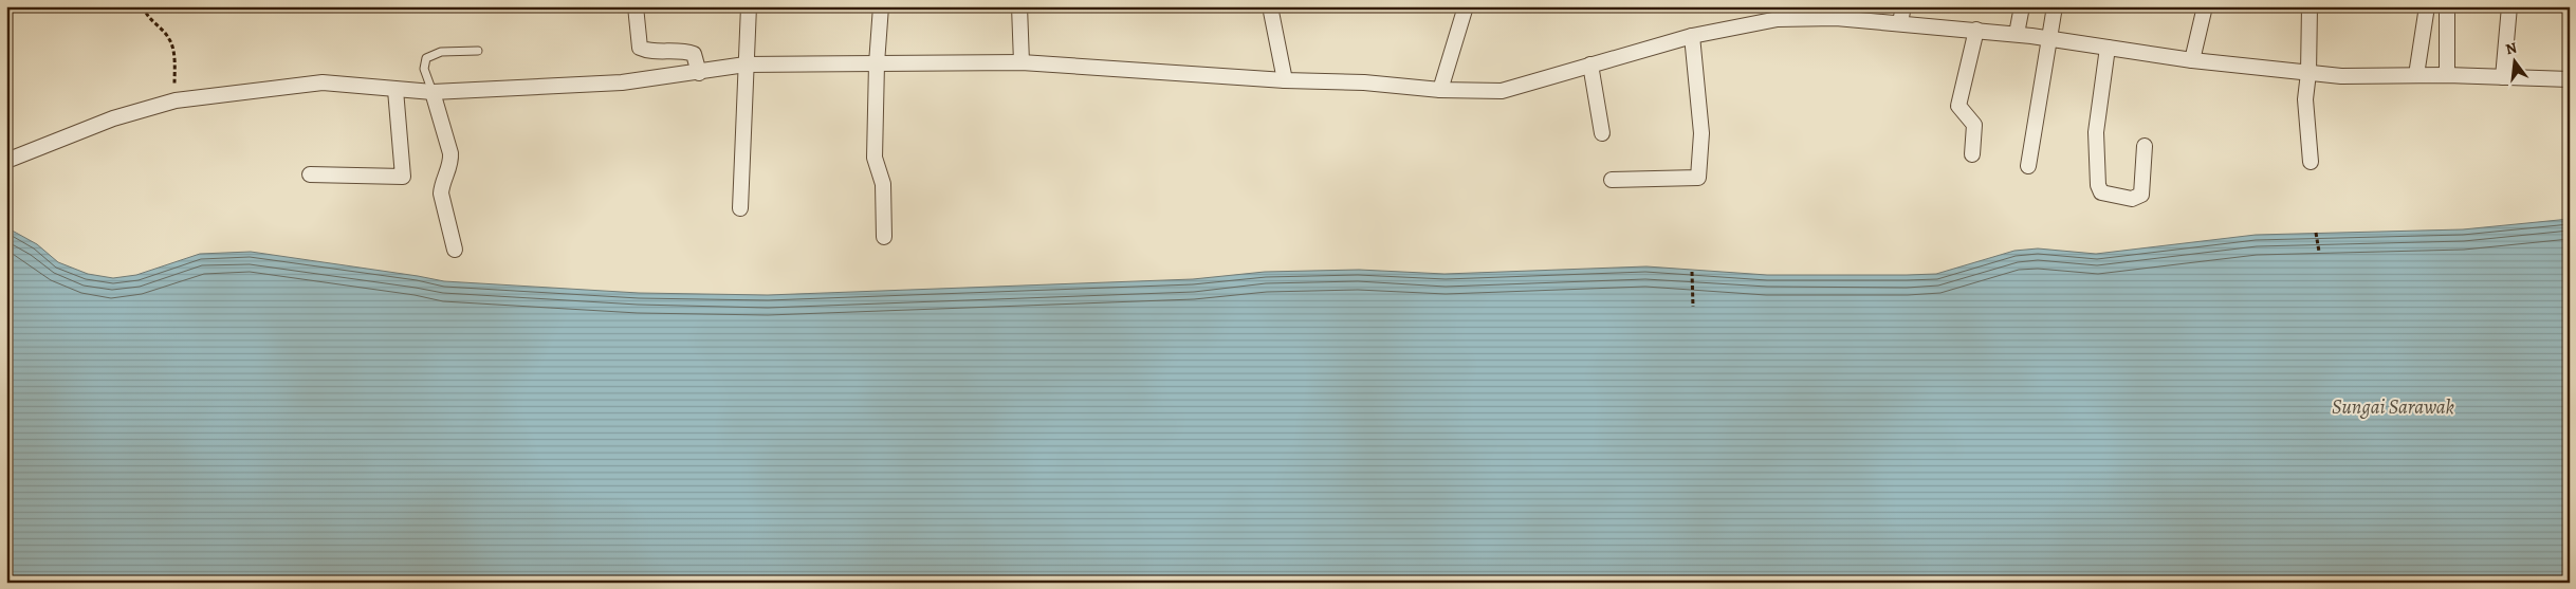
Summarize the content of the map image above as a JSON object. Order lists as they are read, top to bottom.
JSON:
{
  "water": ["Sungai Sarawak"],
  "north": "top"
}
